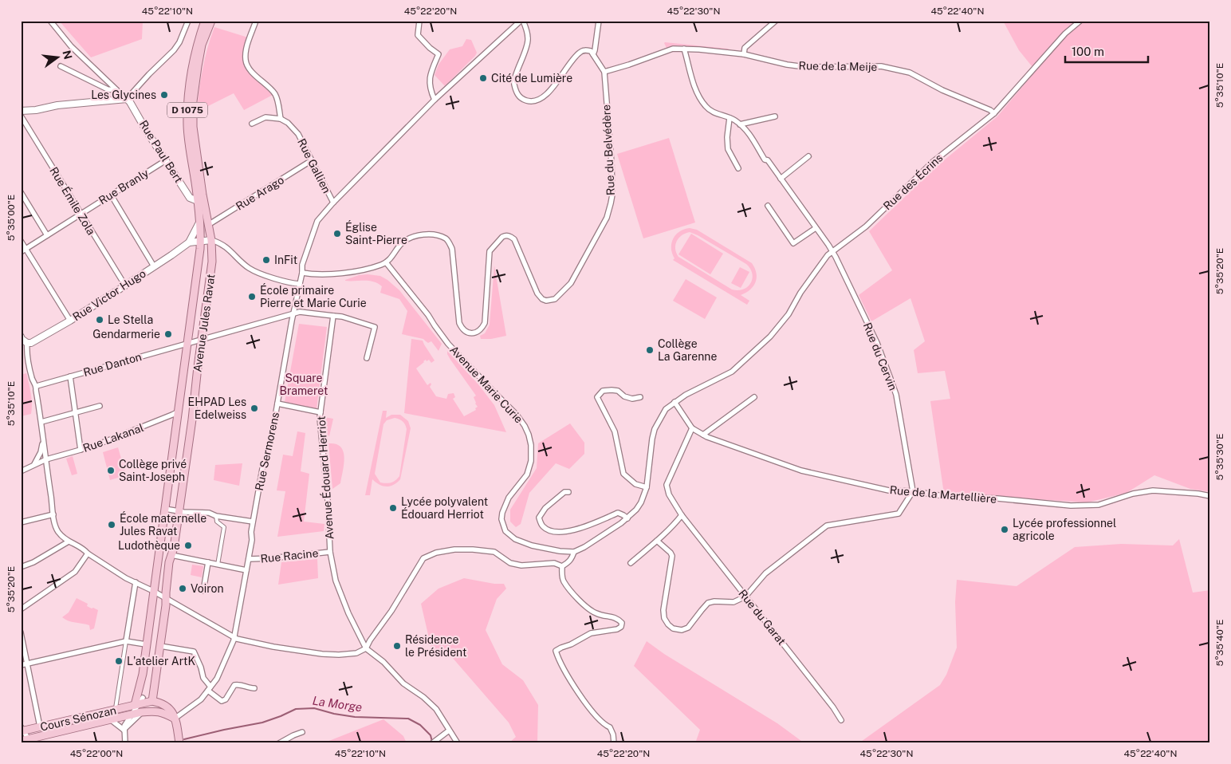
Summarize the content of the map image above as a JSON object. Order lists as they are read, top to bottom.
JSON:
{
  "streets": {
    "main road": [
      "D 1075",
      "Rue Paul Bert",
      "Rue Victor Hugo",
      "Avenue Jules Ravat",
      "Cours Sénozan"
    ],
    "street": [
      "Rue de la Meije",
      "Rue du Belvédère",
      "Rue Gallien",
      "Rue des Écrins",
      "Rue Branly",
      "Rue Arago",
      "Rue Émile Zola",
      "Rue du Cervin",
      "Rue Danton",
      "Avenue Marie Curie",
      "Rue Lakanal",
      "Rue Sermorens",
      "Avenue Édouard Herriot",
      "Rue de la Martellière",
      "Rue Racine",
      "Rue du Garat"
    ]
  },
  "crossings": [
    ["Rue de la Meije", "Rue du Belvédère"],
    ["Rue de la Meije", "Rue des Écrins"],
    ["Rue de la Meije", "Rue du Cervin"],
    ["D 1075", "Rue Paul Bert"],
    ["D 1075", "Avenue Jules Ravat"],
    ["Rue du Belvédère", "Avenue Marie Curie"],
    ["Rue Paul Bert", "Rue Branly"],
    ["Rue Paul Bert", "Avenue Jules Ravat"],
    ["Rue Gallien", "Rue Arago"],
    ["Rue Gallien", "Rue Sermorens"],
    ["Rue des Écrins", "Rue du Cervin"],
    ["Rue Branly", "Rue Émile Zola"],
    ["Rue Arago", "Avenue Jules Ravat"],
    ["Rue Émile Zola", "Rue Victor Hugo"],
    ["Rue Victor Hugo", "Avenue Jules Ravat"],
    ["Avenue Jules Ravat", "Rue Danton"],
    ["Avenue Jules Ravat", "Rue Lakanal"],
    ["Avenue Jules Ravat", "Cours Sénozan"],
    ["Rue du Cervin", "Rue de la Martellière"],
    ["Rue Danton", "Rue Sermorens"],
    ["Rue Sermorens", "Rue Racine"],
    ["Avenue Édouard Herriot", "Rue Racine"],
    ["Rue de la Martellière", "Rue du Garat"]
  ],
  "water": ["La Morge"],
  "parks": ["Square Brameret"],
  "places": [
    "Cité de Lumière",
    "Les Glycines",
    "Église Saint-Pierre",
    "InFit",
    "École primaire Pierre et Marie Curie",
    "Le Stella",
    "Gendarmerie",
    "Collège La Garenne",
    "EHPAD Les Edelweiss",
    "Collège privé Saint-Joseph",
    "Lycée polyvalent Édouard Herriot",
    "École maternelle Jules Ravat",
    "Lycée professionnel agricole",
    "Ludothèque",
    "Voiron",
    "Résidence le Président",
    "L'atelier ArtK"
  ],
  "scale_bar": "100 m",
  "north": "right",
  "coordinates": [
    "45°22'10\"N",
    "45°22'20\"N",
    "45°22'30\"N",
    "45°22'40\"N",
    "5°35'10\"E",
    "5°35'00\"E",
    "5°35'20\"E",
    "5°35'30\"E",
    "5°35'40\"E",
    "45°22'00\"N"
  ]
}
